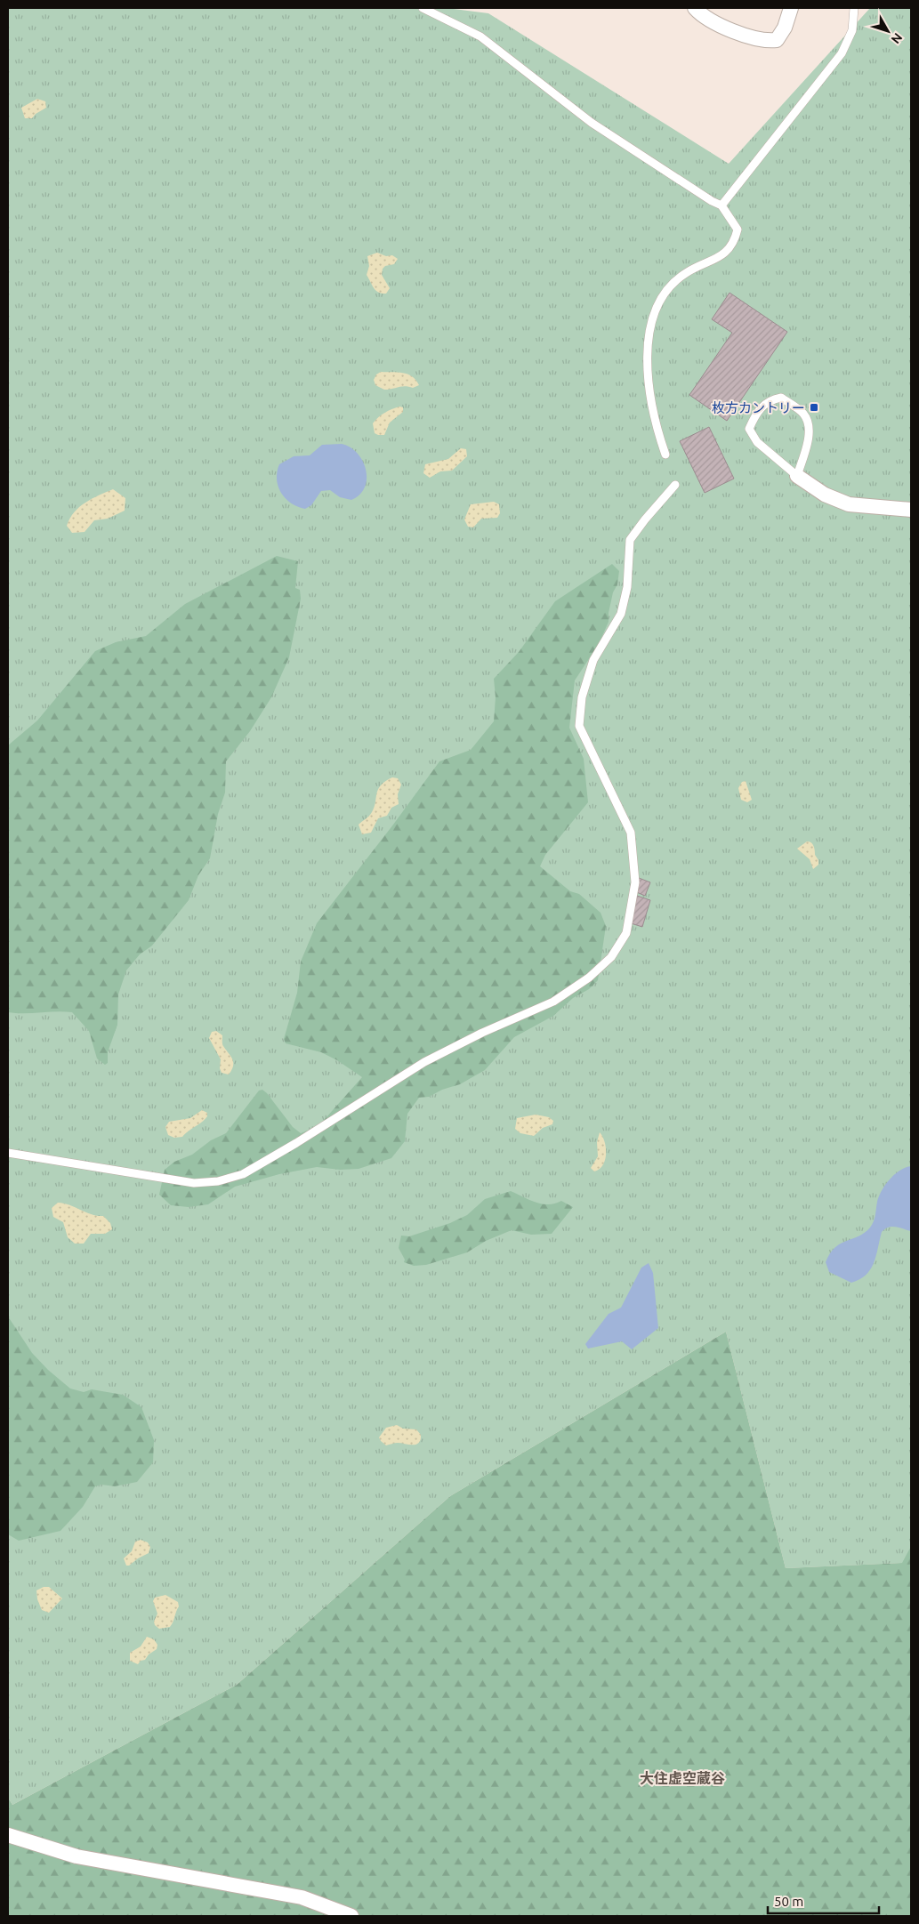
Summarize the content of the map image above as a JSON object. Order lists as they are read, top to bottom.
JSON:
{
  "districts": ["大住虚空蔵谷"],
  "places": {
    "transit": ["枚方カントリー"]
  },
  "scale_bar": "50 m",
  "north": "bottom right"
}
